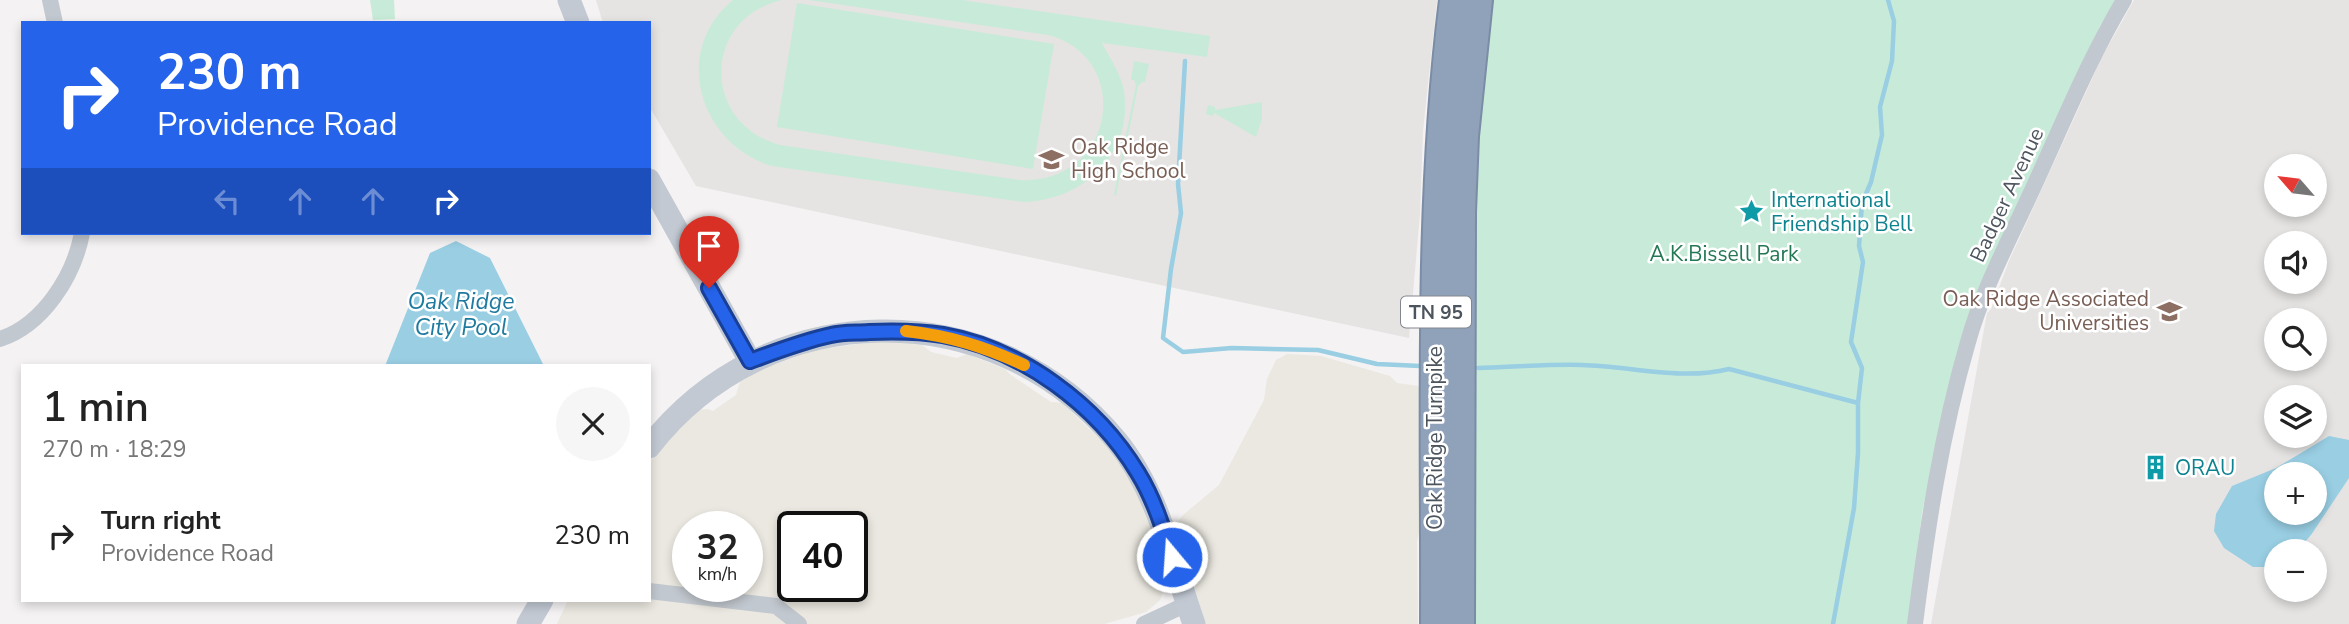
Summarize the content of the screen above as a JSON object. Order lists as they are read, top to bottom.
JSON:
{
  "streets": {
    "highway": ["TN 95", "Oak Ridge Turnpike"],
    "street": ["Badger Avenue"]
  },
  "water": ["Oak Ridge City Pool"],
  "parks": ["A.K.Bissell Park"],
  "places": {
    "school or university": ["Oak Ridge High School", "Oak Ridge Associated Universities"],
    "place": ["International Friendship Bell"],
    "building": ["ORAU"]
  },
  "north": "top left",
  "page": {
    "turn": ["230 m", "Providence Road"],
    "map_buttons": ["+", "−"],
    "heading": ["1 min", "270 m · 18:29"],
    "list": [
      {
        "name": "Turn right",
        "note": "Providence Road",
        "value": "230 m"
      }
    ],
    "speed": "32 km/h",
    "limit": "40"
  }
}
